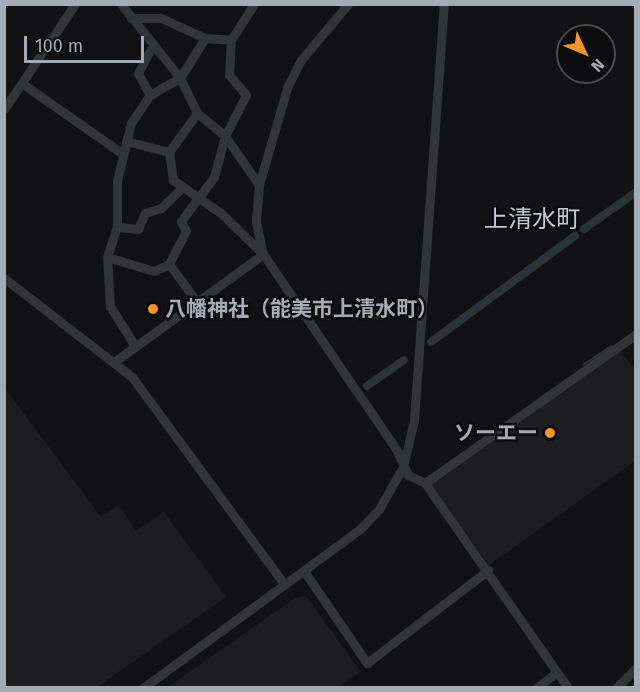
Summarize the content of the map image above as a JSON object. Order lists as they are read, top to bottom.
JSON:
{
  "districts": ["上清水町"],
  "places": ["八幡神社（能美市上清水町）", "ソーエー"],
  "scale_bar": "100 m",
  "north": "bottom right"
}
